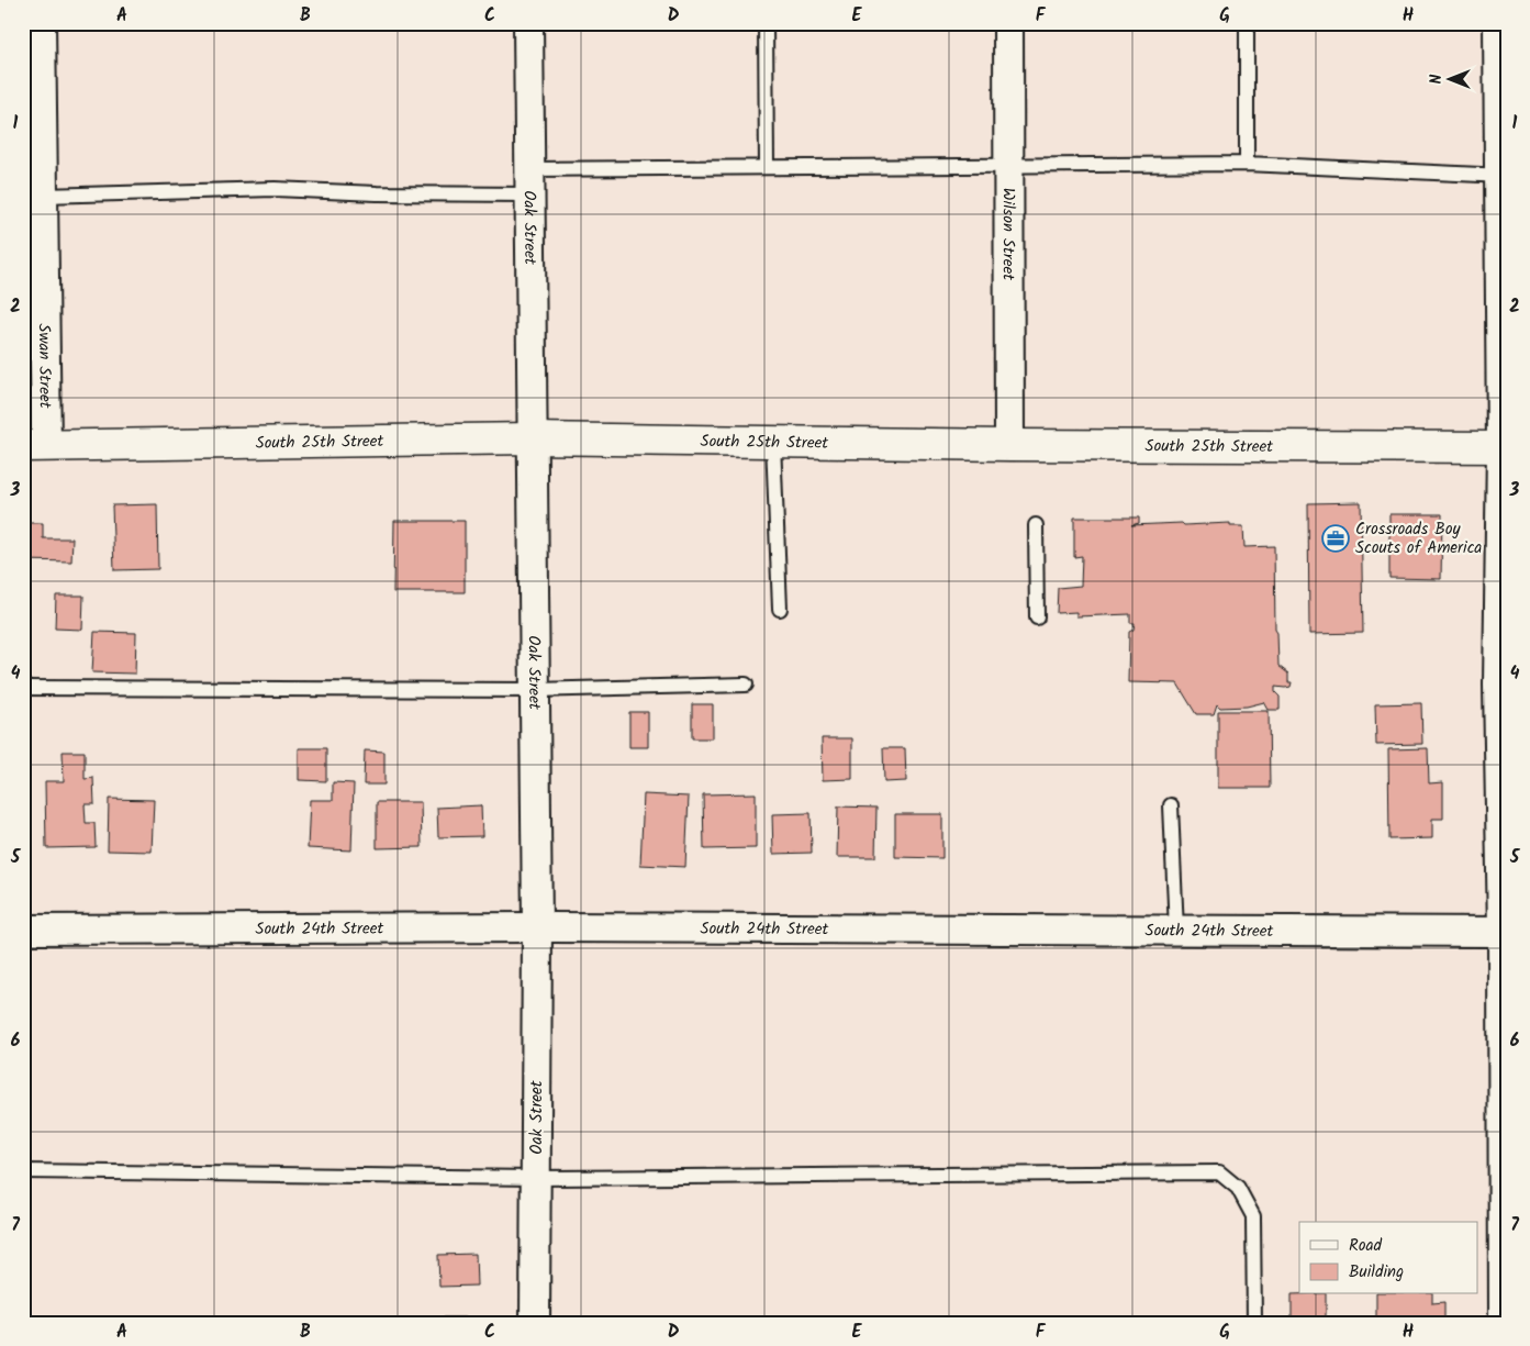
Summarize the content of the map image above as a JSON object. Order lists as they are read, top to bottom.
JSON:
{
  "streets": {
    "main road": ["South 25th Street"],
    "street": [
      "Oak Street",
      "Wilson Street",
      "Swan Street",
      "South 24th Street"
    ]
  },
  "crossings": [
    ["Oak Street", "South 25th Street"],
    ["Oak Street", "South 24th Street"],
    ["Wilson Street", "South 25th Street"],
    ["Swan Street", "South 25th Street"]
  ],
  "places": {
    "office": ["Crossroads Boy Scouts of America"]
  },
  "legend": ["Road", "Building"],
  "north": "left",
  "grid": {
    "columns": [
      "A",
      "B",
      "C",
      "D",
      "E",
      "F",
      "G",
      "H"
    ],
    "rows": [
      "1",
      "2",
      "3",
      "4",
      "5",
      "6",
      "7"
    ]
  }
}
